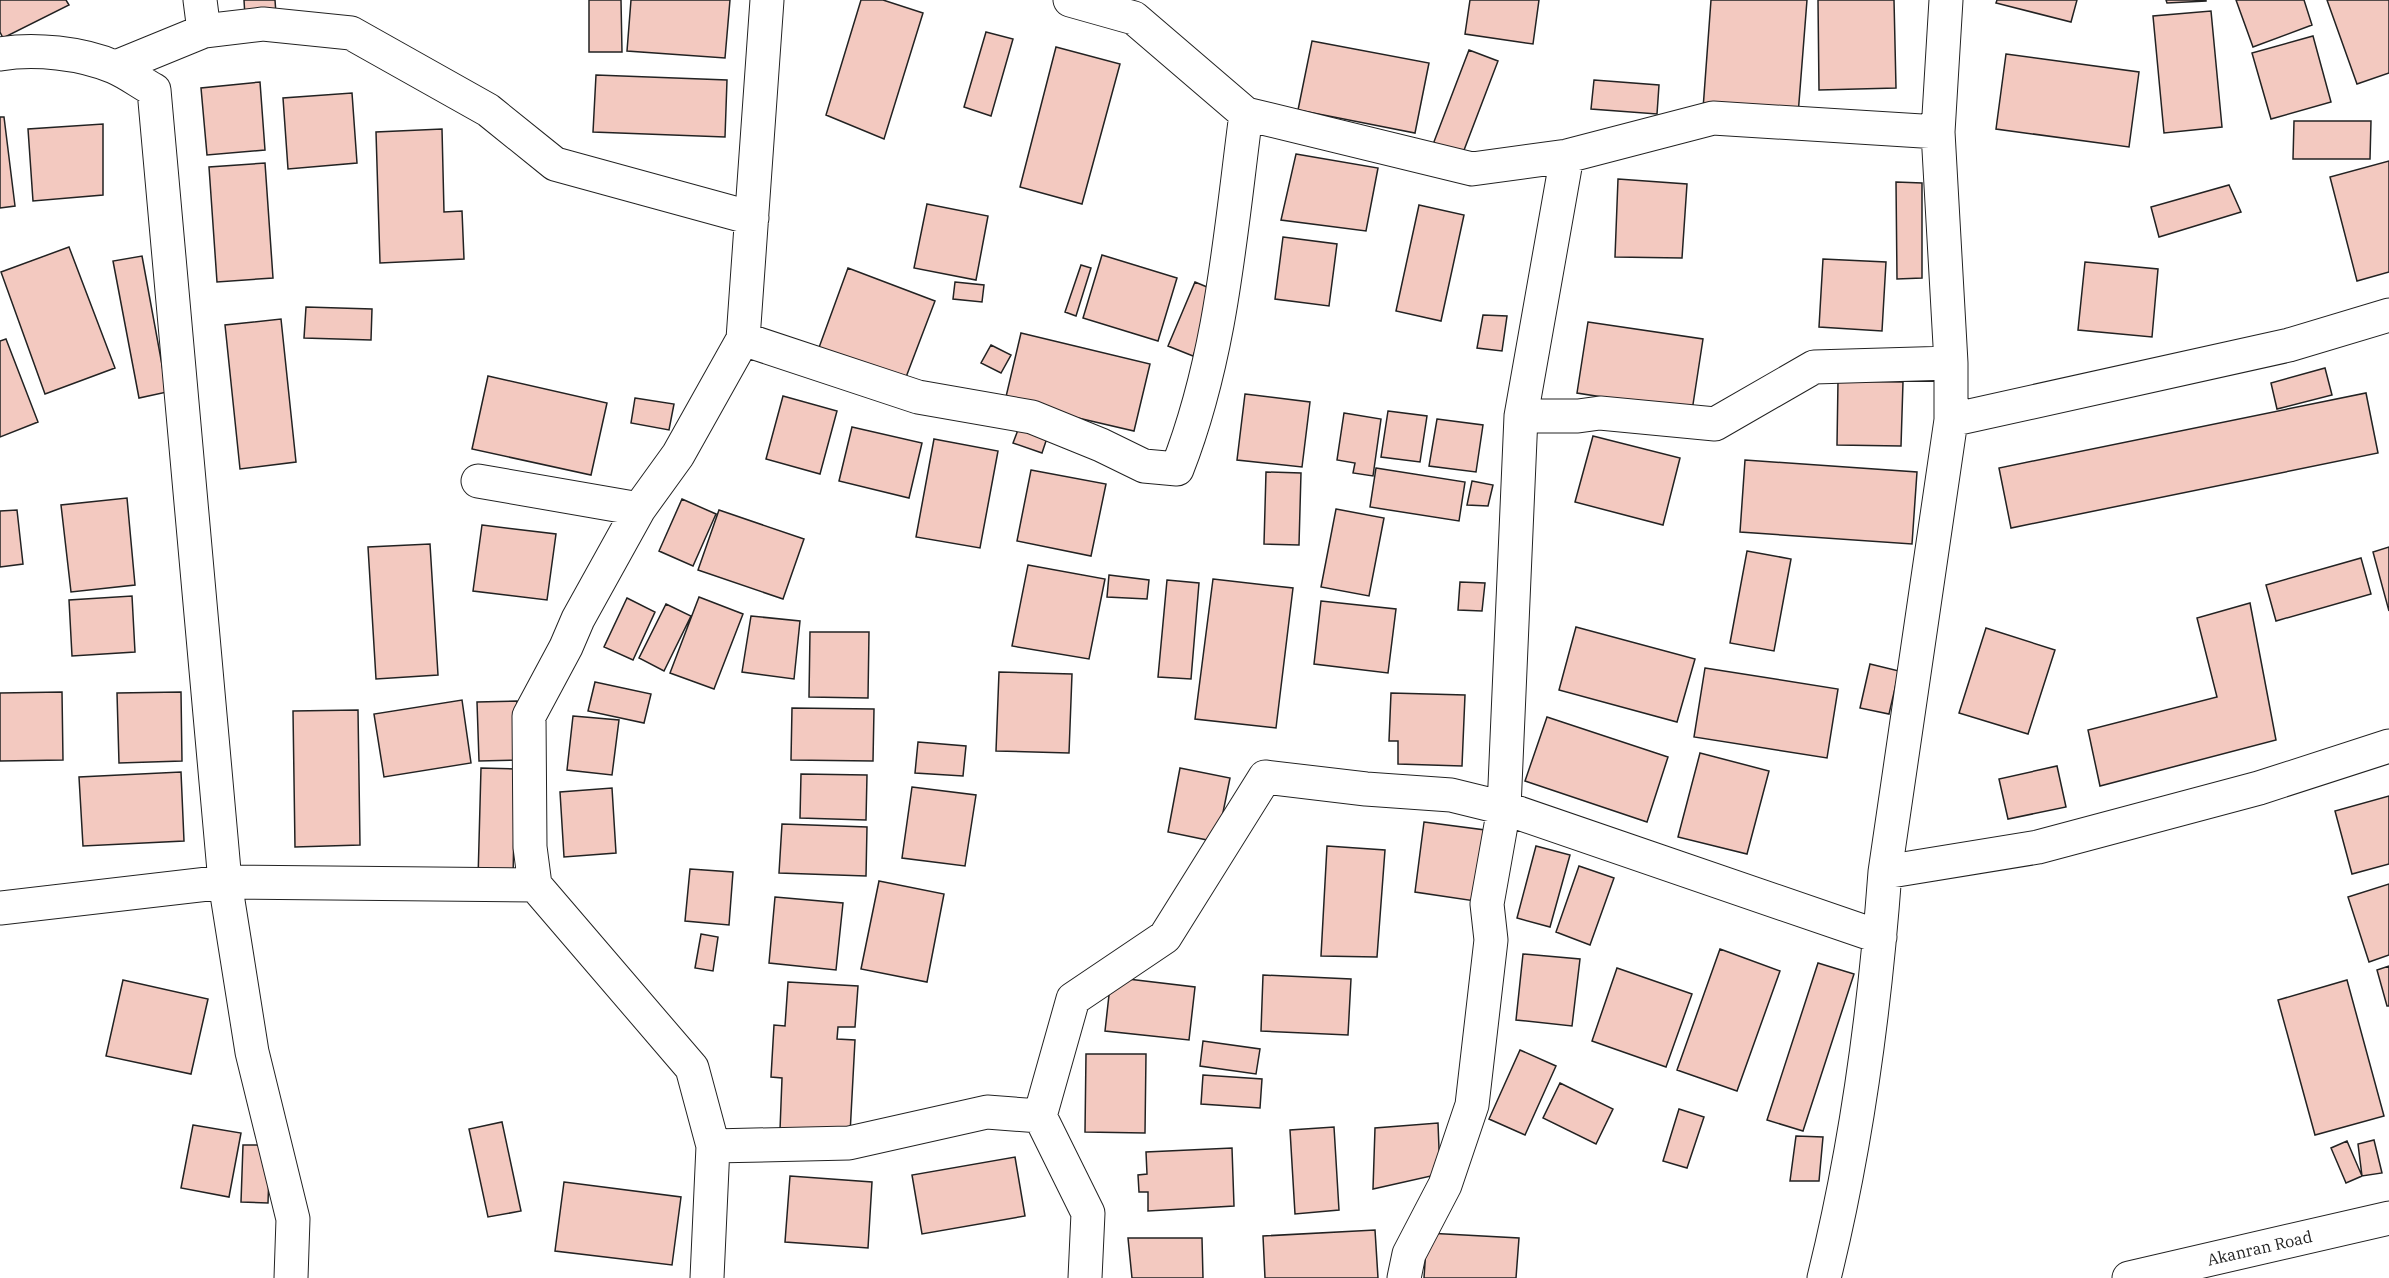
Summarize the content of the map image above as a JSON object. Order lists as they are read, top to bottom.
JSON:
{
  "streets": {
    "street": ["Akanran Road"]
  }
}
